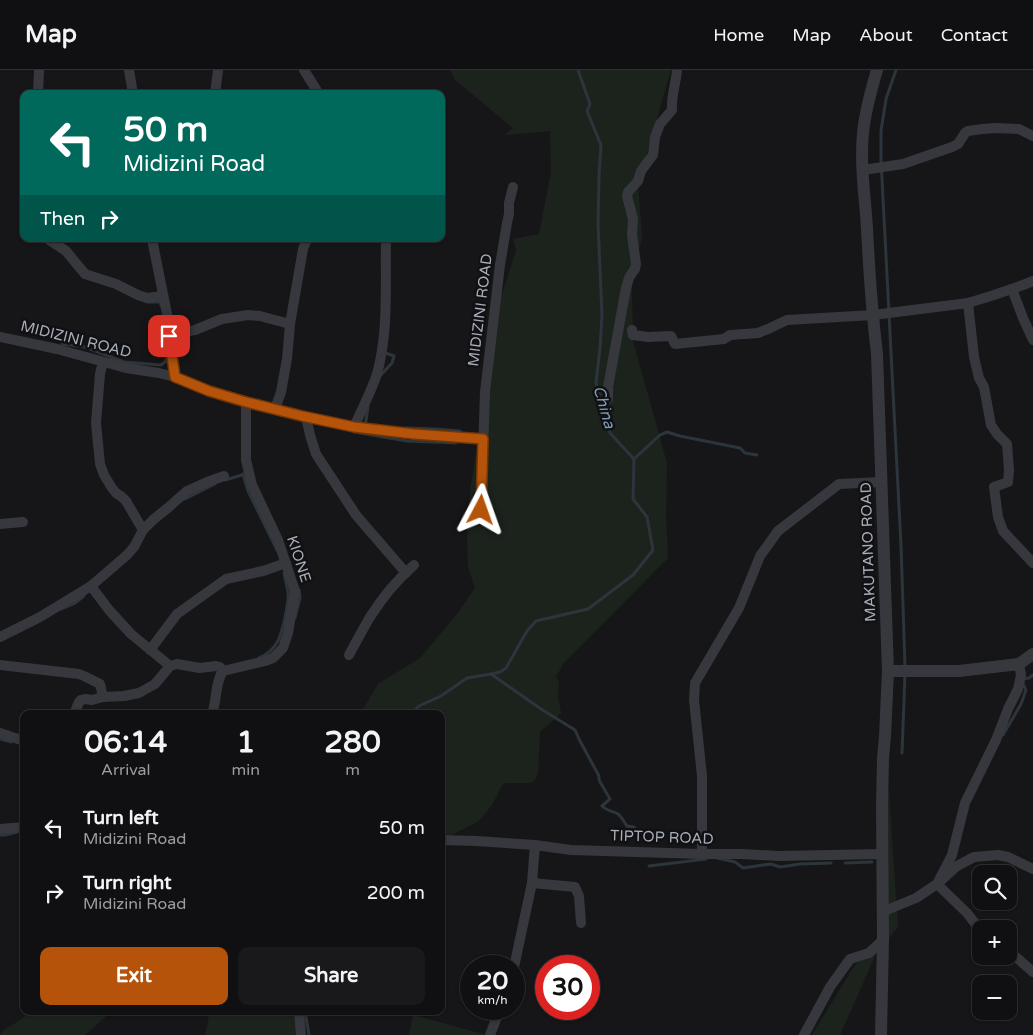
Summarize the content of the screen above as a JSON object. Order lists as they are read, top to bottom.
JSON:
{
  "streets": {
    "street": [
      "MIDIZINI ROAD",
      "MAKUTANO ROAD",
      "KIONE",
      "TIPTOP ROAD"
    ]
  },
  "crossings": [
    ["MIDIZINI ROAD", "KIONE"],
    ["MAKUTANO ROAD", "TIPTOP ROAD"]
  ],
  "water": ["China"],
  "page": {
    "header": "Map",
    "nav": [
      "Home",
      "Map",
      "About",
      "Contact"
    ],
    "turn": ["50 m", "Midizini Road"],
    "then": "Then",
    "eta": [
      "06:14",
      "Arrival",
      "1",
      "min",
      "280",
      "m"
    ],
    "list": [
      {
        "name": "Turn left",
        "note": "Midizini Road",
        "value": "50 m"
      },
      {
        "name": "Turn right",
        "note": "Midizini Road",
        "value": "200 m"
      }
    ],
    "map_buttons": ["+", "−"],
    "buttons": ["Exit", "Share"],
    "speed": "20 km/h",
    "limit": "30"
  }
}
